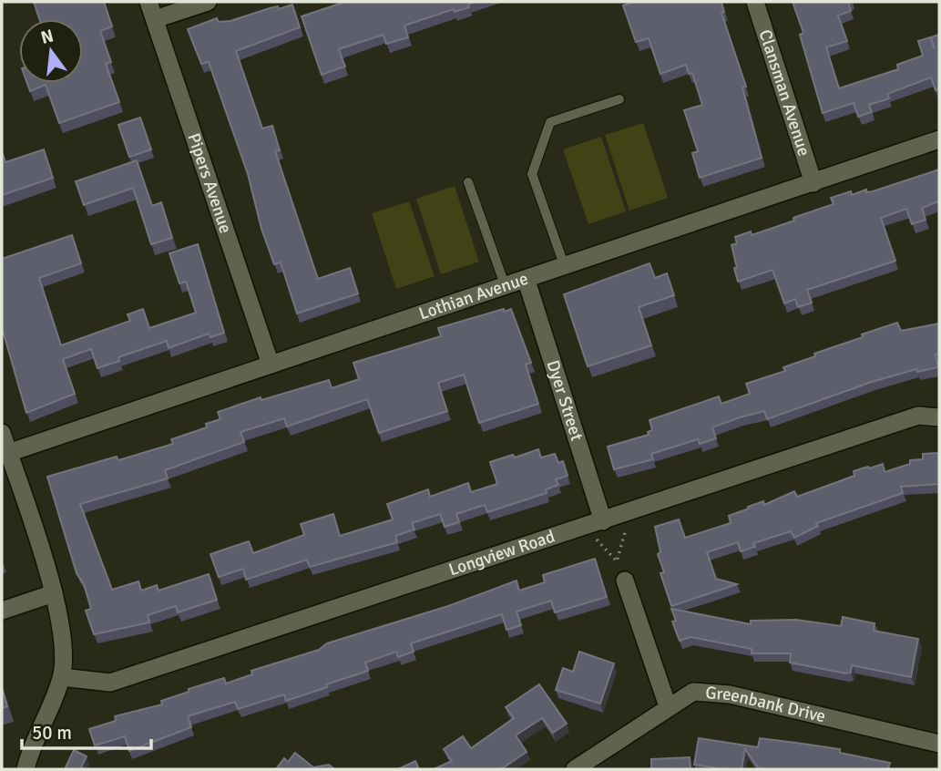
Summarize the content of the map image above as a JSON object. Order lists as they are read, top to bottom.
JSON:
{
  "streets": {
    "street": [
      "Clansman Avenue",
      "Pipers Avenue",
      "Lothian Avenue",
      "Dyer Street",
      "Longview Road",
      "Greenbank Drive"
    ]
  },
  "crossings": [
    ["Clansman Avenue", "Lothian Avenue"],
    ["Pipers Avenue", "Lothian Avenue"],
    ["Lothian Avenue", "Dyer Street"],
    ["Dyer Street", "Longview Road"]
  ],
  "scale_bar": "50 m",
  "north": "top"
}
